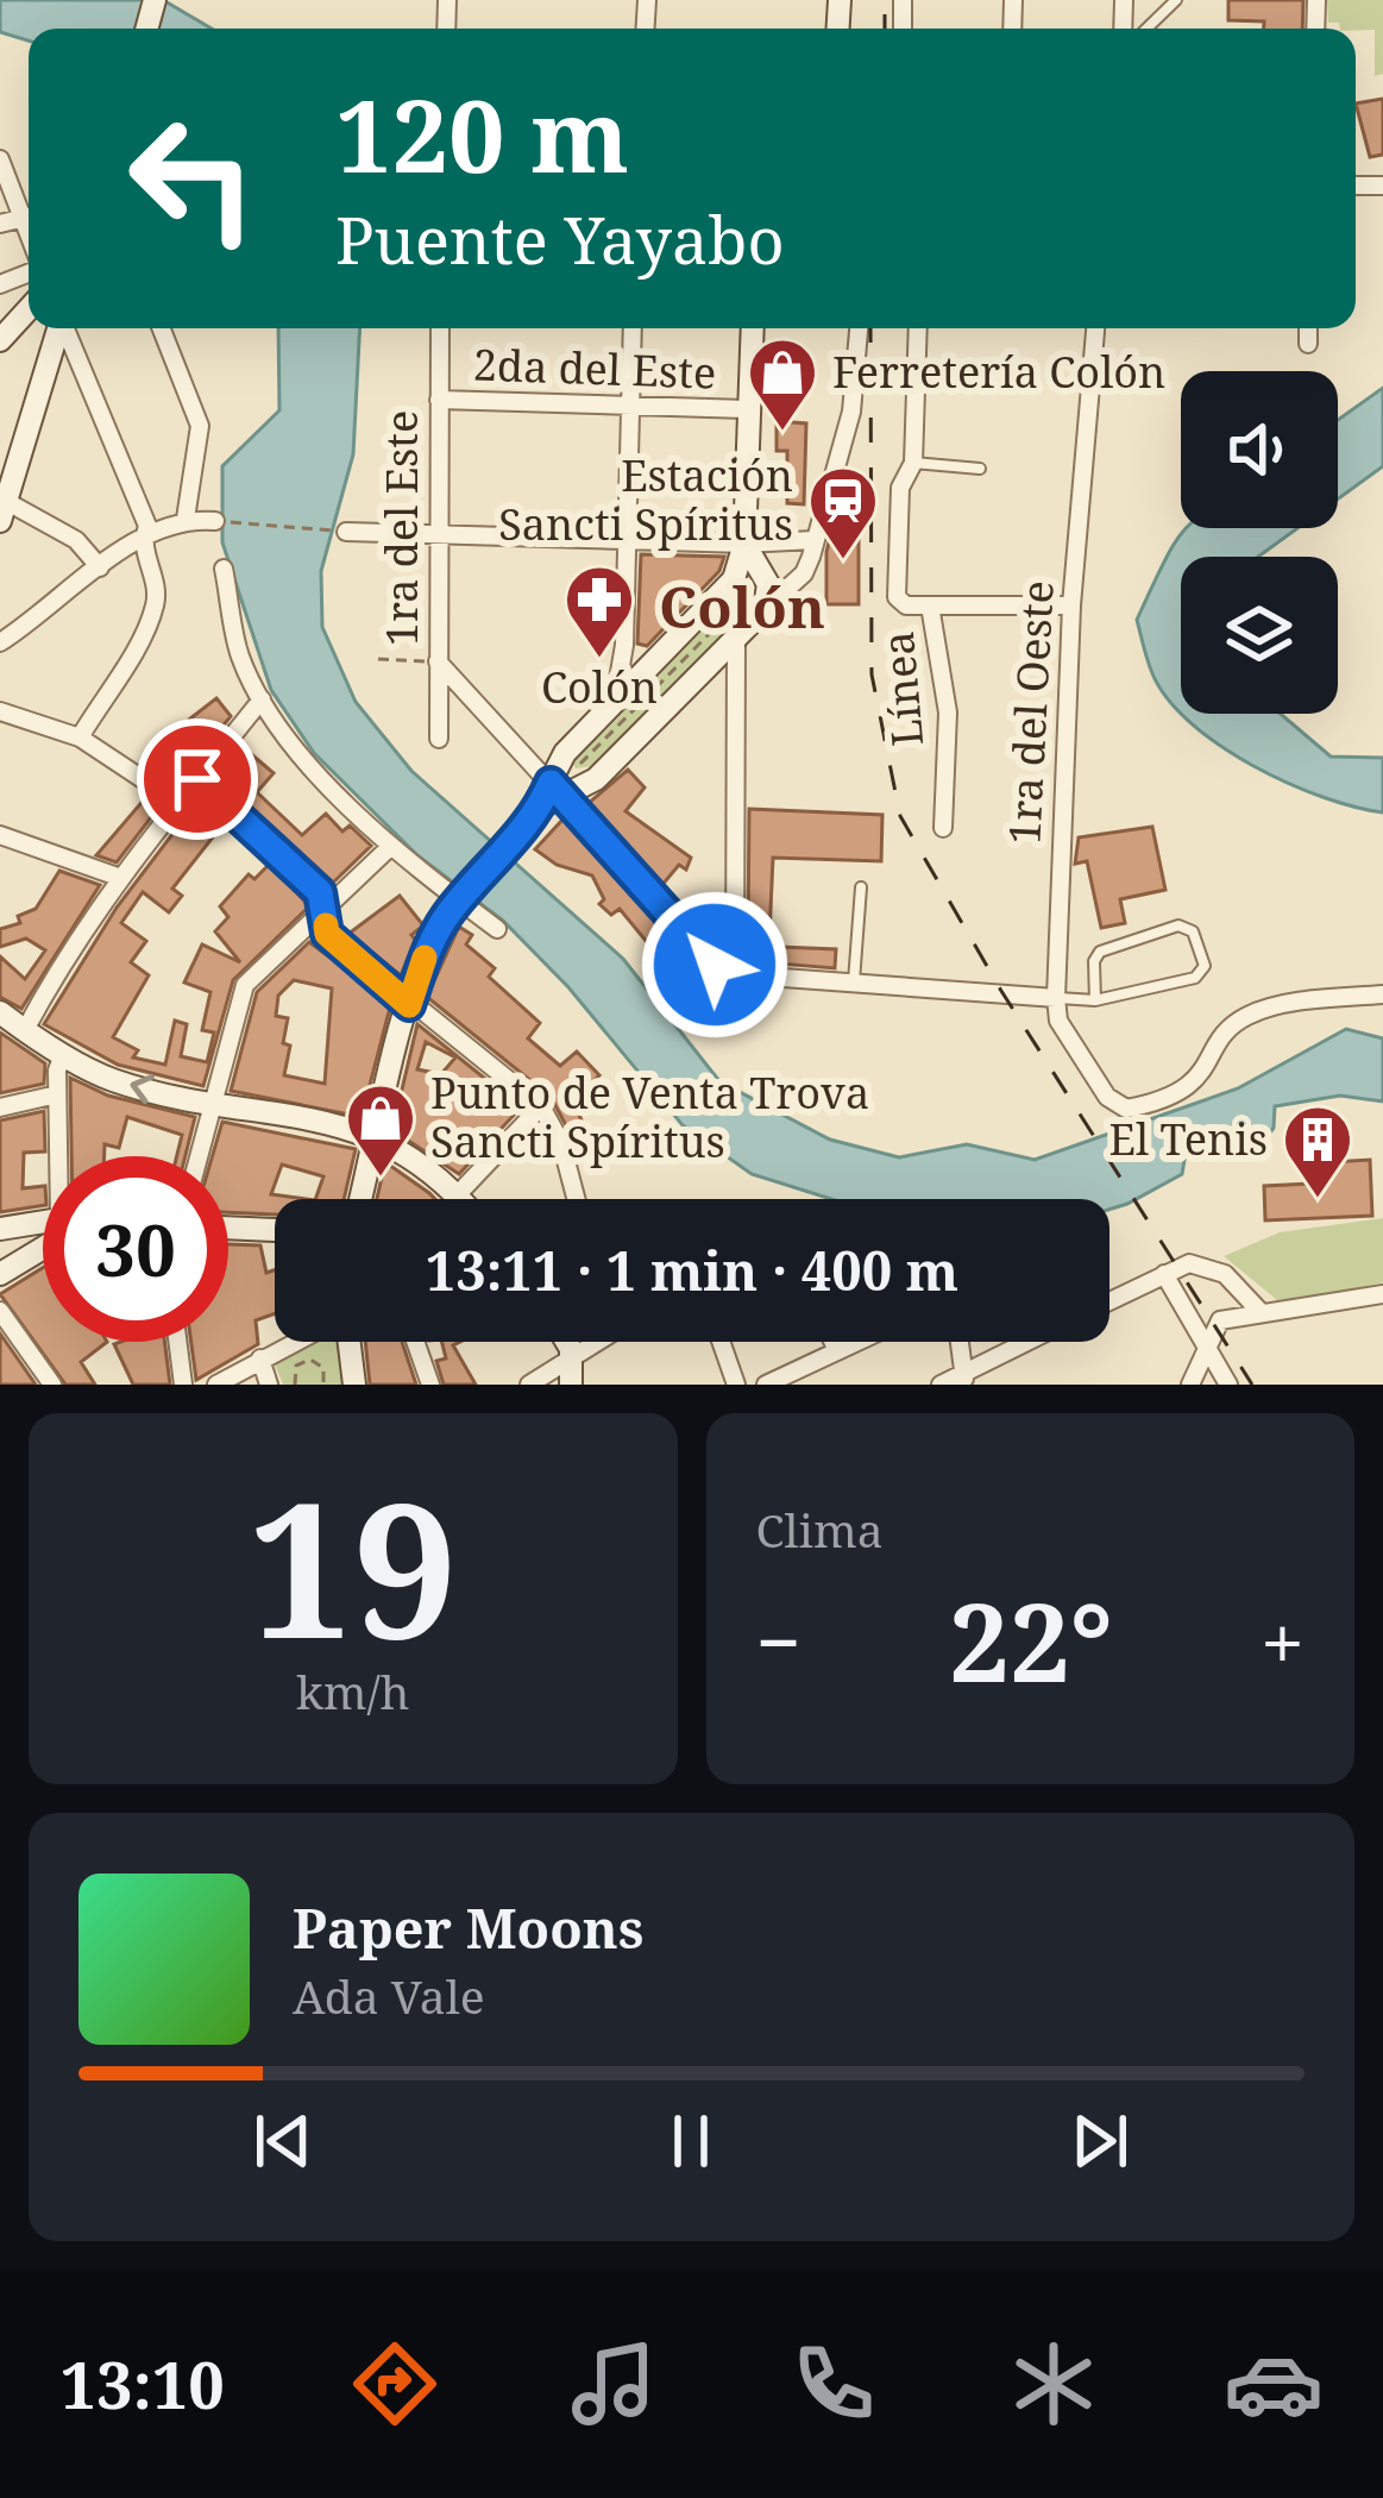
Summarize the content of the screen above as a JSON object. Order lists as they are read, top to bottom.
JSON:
{
  "streets": {
    "street": [
      "2da del Este",
      "1ra del Este",
      "Línea",
      "1ra del Oeste"
    ]
  },
  "crossings": [
    ["2da del Este", "1ra del Este"]
  ],
  "districts": ["Colón"],
  "places": {
    "shop": ["Ferretería Colón", "Punto de Venta Trova Sancti Spíritus"],
    "station": ["Estación Sancti Spíritus"],
    "pharmacy": ["Colón"],
    "building": ["El Tenis"]
  },
  "page": {
    "turn": ["120 m", "Puente Yayabo"],
    "limit": "30",
    "trip": "13:11 · 1 min · 400 m",
    "tile": [
      ["19", "km/h"],
      "Clima"
    ],
    "heat": ["−", "22°", "+"],
    "song": ["Paper Moons", "Ada Vale"],
    "tabs": "13:10"
  }
}
